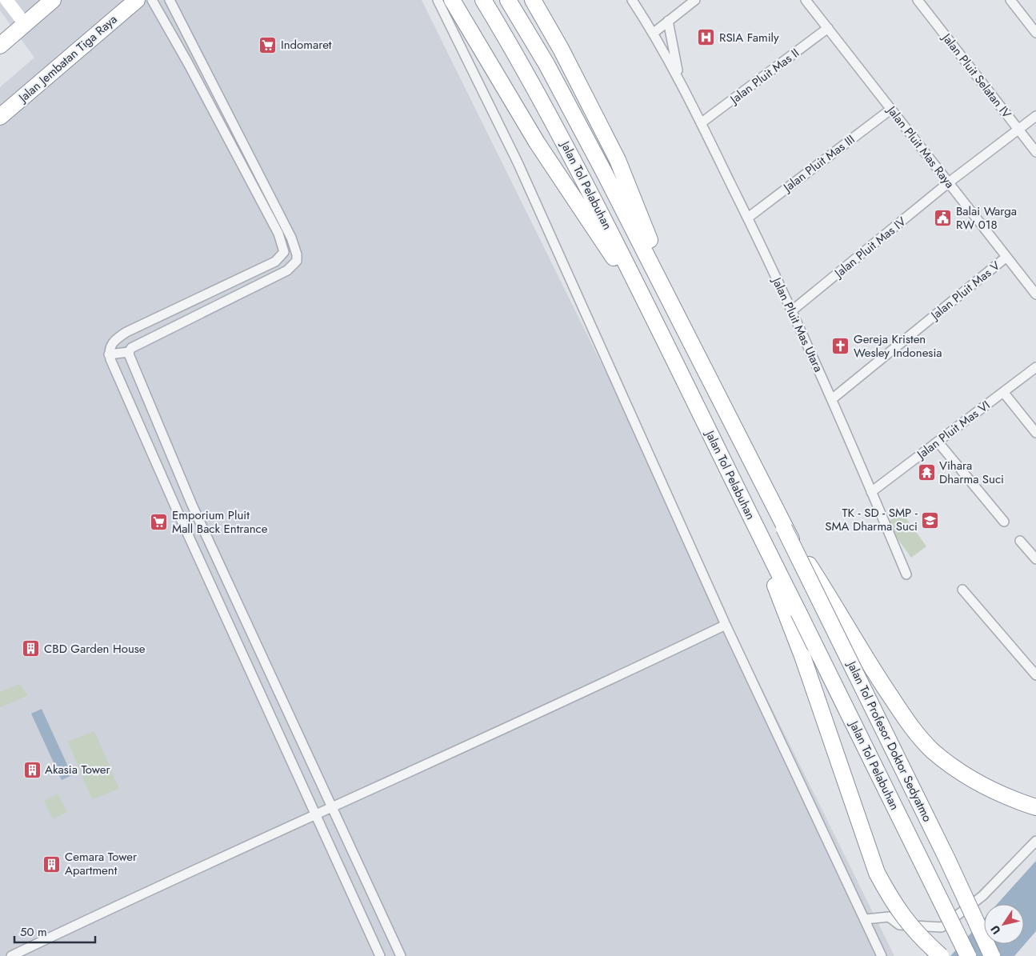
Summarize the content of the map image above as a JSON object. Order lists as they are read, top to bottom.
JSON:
{
  "streets": {
    "highway": ["Jalan Jembatan Tiga Raya", "Jalan Tol Pelabuhan", "Jalan Tol Profesor Doktor Sedyatmo"],
    "street": [
      "Jalan Pluit Mas II",
      "Jalan Pluit Selatan IV",
      "Jalan Pluit Mas Raya",
      "Jalan Pluit Mas III",
      "Jalan Pluit Mas IV",
      "Jalan Pluit Mas V",
      "Jalan Pluit Mas Utara",
      "Jalan Pluit Mas VI"
    ]
  },
  "crossings": [
    ["Jalan Pluit Mas II", "Jalan Pluit Mas Raya"],
    ["Jalan Pluit Mas II", "Jalan Pluit Mas Utara"],
    ["Jalan Pluit Selatan IV", "Jalan Pluit Mas IV"],
    ["Jalan Pluit Mas Raya", "Jalan Pluit Mas III"],
    ["Jalan Pluit Mas Raya", "Jalan Pluit Mas IV"],
    ["Jalan Pluit Mas Raya", "Jalan Pluit Mas V"],
    ["Jalan Pluit Mas III", "Jalan Pluit Mas Utara"],
    ["Jalan Tol Pelabuhan", "Jalan Tol Profesor Doktor Sedyatmo"],
    ["Jalan Pluit Mas IV", "Jalan Pluit Mas Utara"],
    ["Jalan Pluit Mas V", "Jalan Pluit Mas Utara"],
    ["Jalan Pluit Mas Utara", "Jalan Pluit Mas VI"]
  ],
  "places": {
    "hospital": ["RSIA Family"],
    "supermarket": ["Indomaret", "Emporium Pluit Mall Back Entrance"],
    "public building": ["Balai Warga RW 018"],
    "church": ["Gereja Kristen Wesley Indonesia"],
    "temple": ["Vihara Dharma Suci"],
    "school or university": ["TK - SD - SMP - SMA Dharma Suci"],
    "building": ["CBD Garden House", "Akasia Tower", "Cemara Tower Apartment"]
  },
  "scale_bar": "50 m",
  "north": "bottom left"
}
